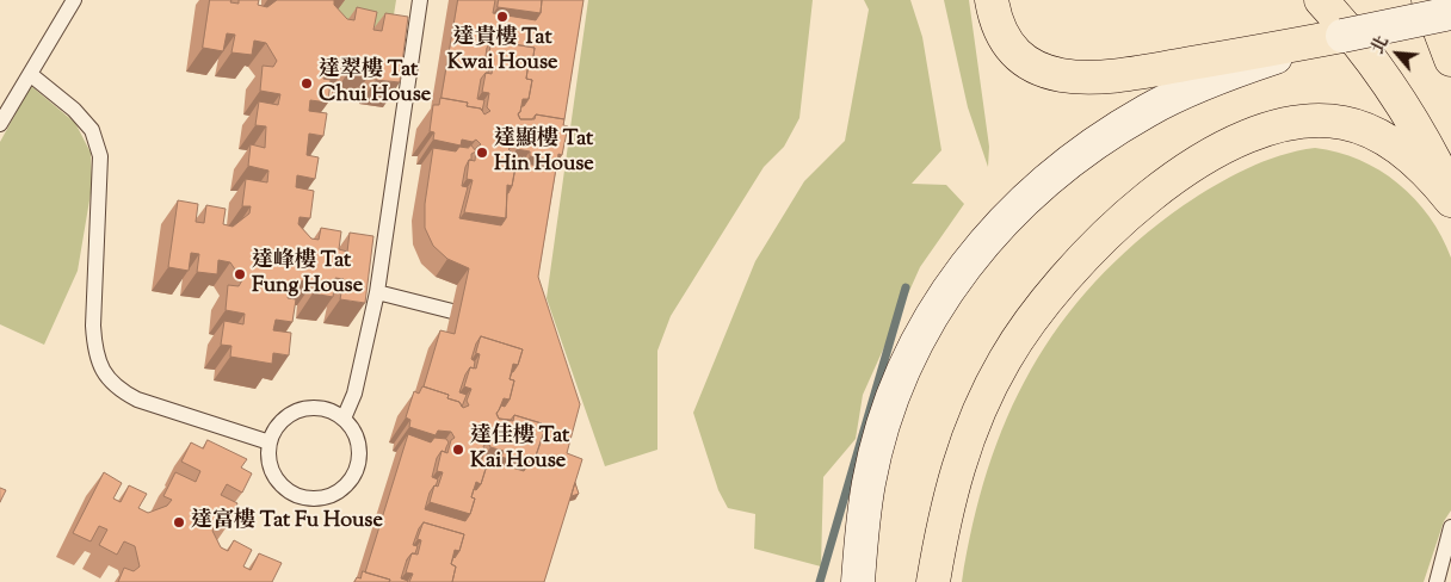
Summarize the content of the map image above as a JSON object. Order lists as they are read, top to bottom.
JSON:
{
  "places": [
    "達貴樓 Tat Kwai House",
    "達翠樓 Tat Chui House",
    "達顯樓 Tat Hin House",
    "達峰樓 Tat Fung House",
    "達佳樓 Tat Kai House",
    "達富樓 Tat Fu House"
  ],
  "north": "top left"
}
